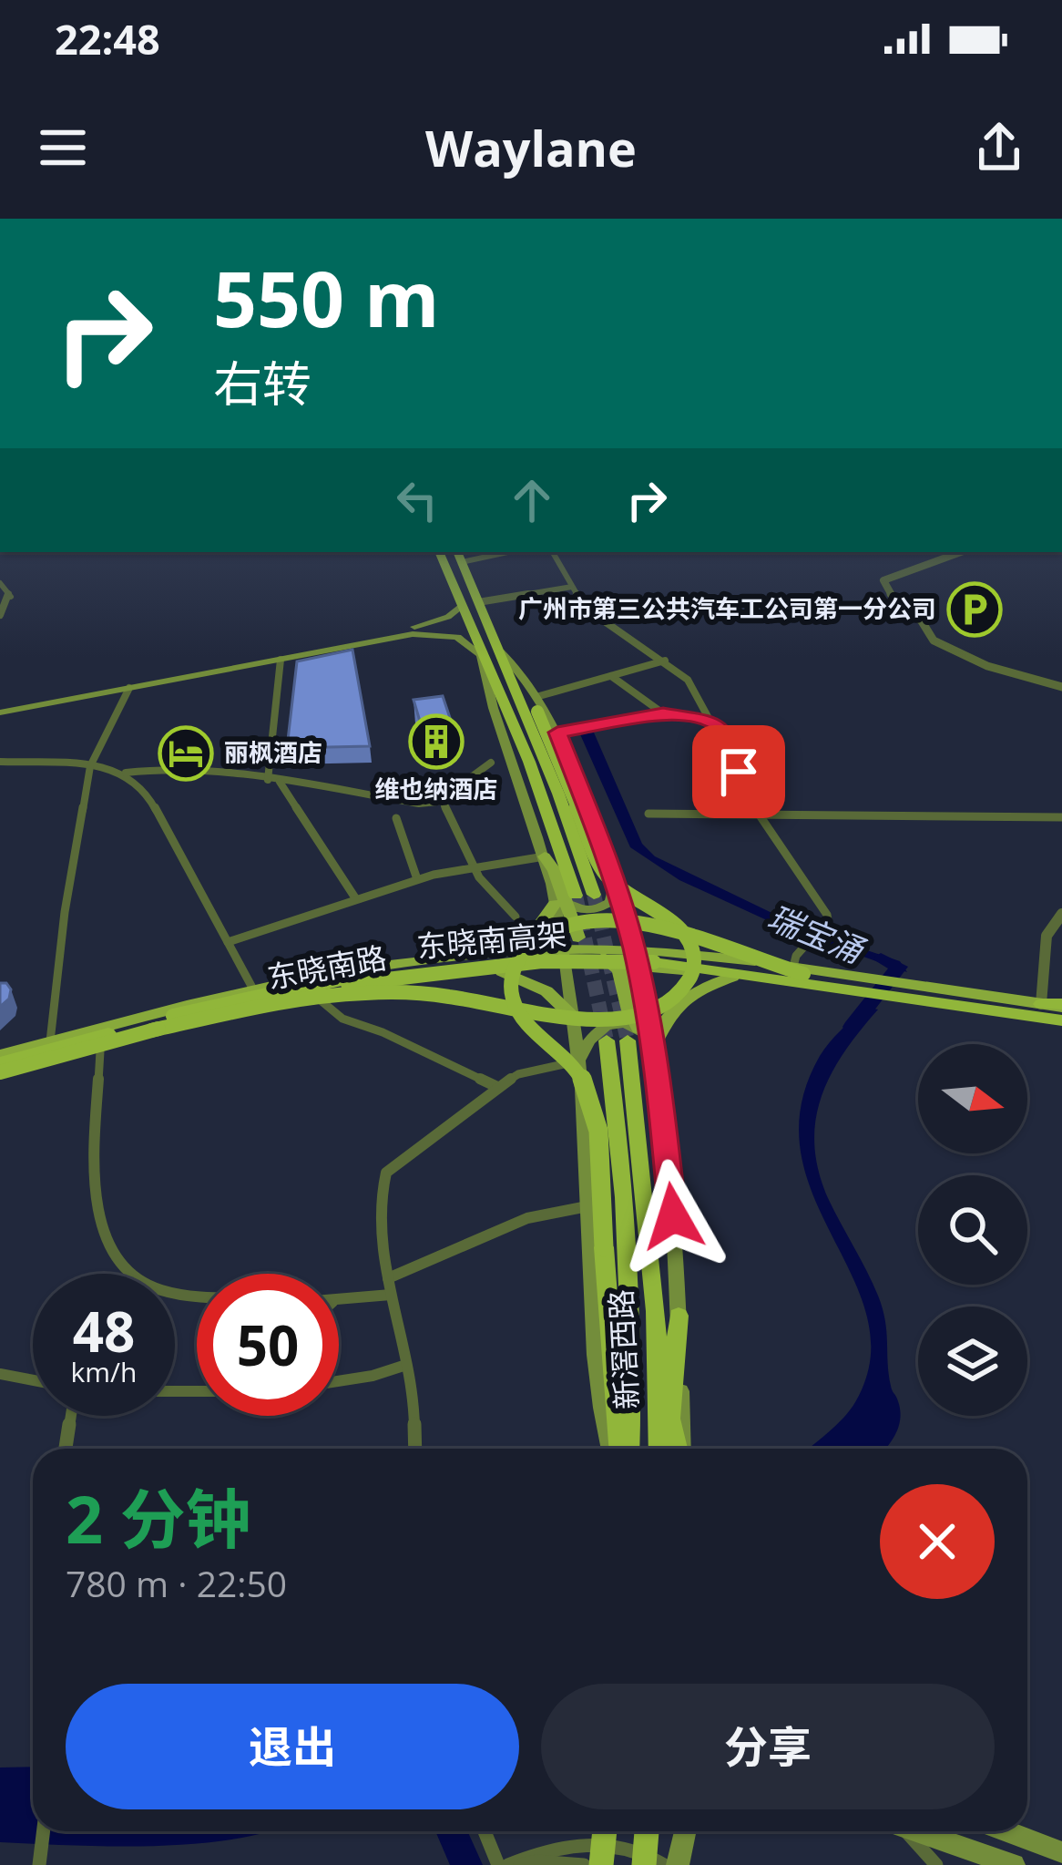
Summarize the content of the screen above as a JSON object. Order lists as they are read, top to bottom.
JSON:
{
  "streets": {
    "highway": ["东晓南高架", "新滘西路"],
    "main road": ["东晓南路"]
  },
  "crossings": [
    ["东晓南高架", "东晓南路"]
  ],
  "water": ["瑞宝涌"],
  "places": {
    "parking": ["广州市第三公共汽车工公司第一分公司"],
    "building": ["维也纳酒店"],
    "hotel": ["丽枫酒店"]
  },
  "north": "right",
  "page": {
    "status": "22:48",
    "header": "Waylane",
    "turn": ["550 m", "右转"],
    "speed": "48 km/h",
    "limit": "50",
    "heading": ["2 分钟", "780 m · 22:50"],
    "buttons": ["退出", "分享"]
  }
}
